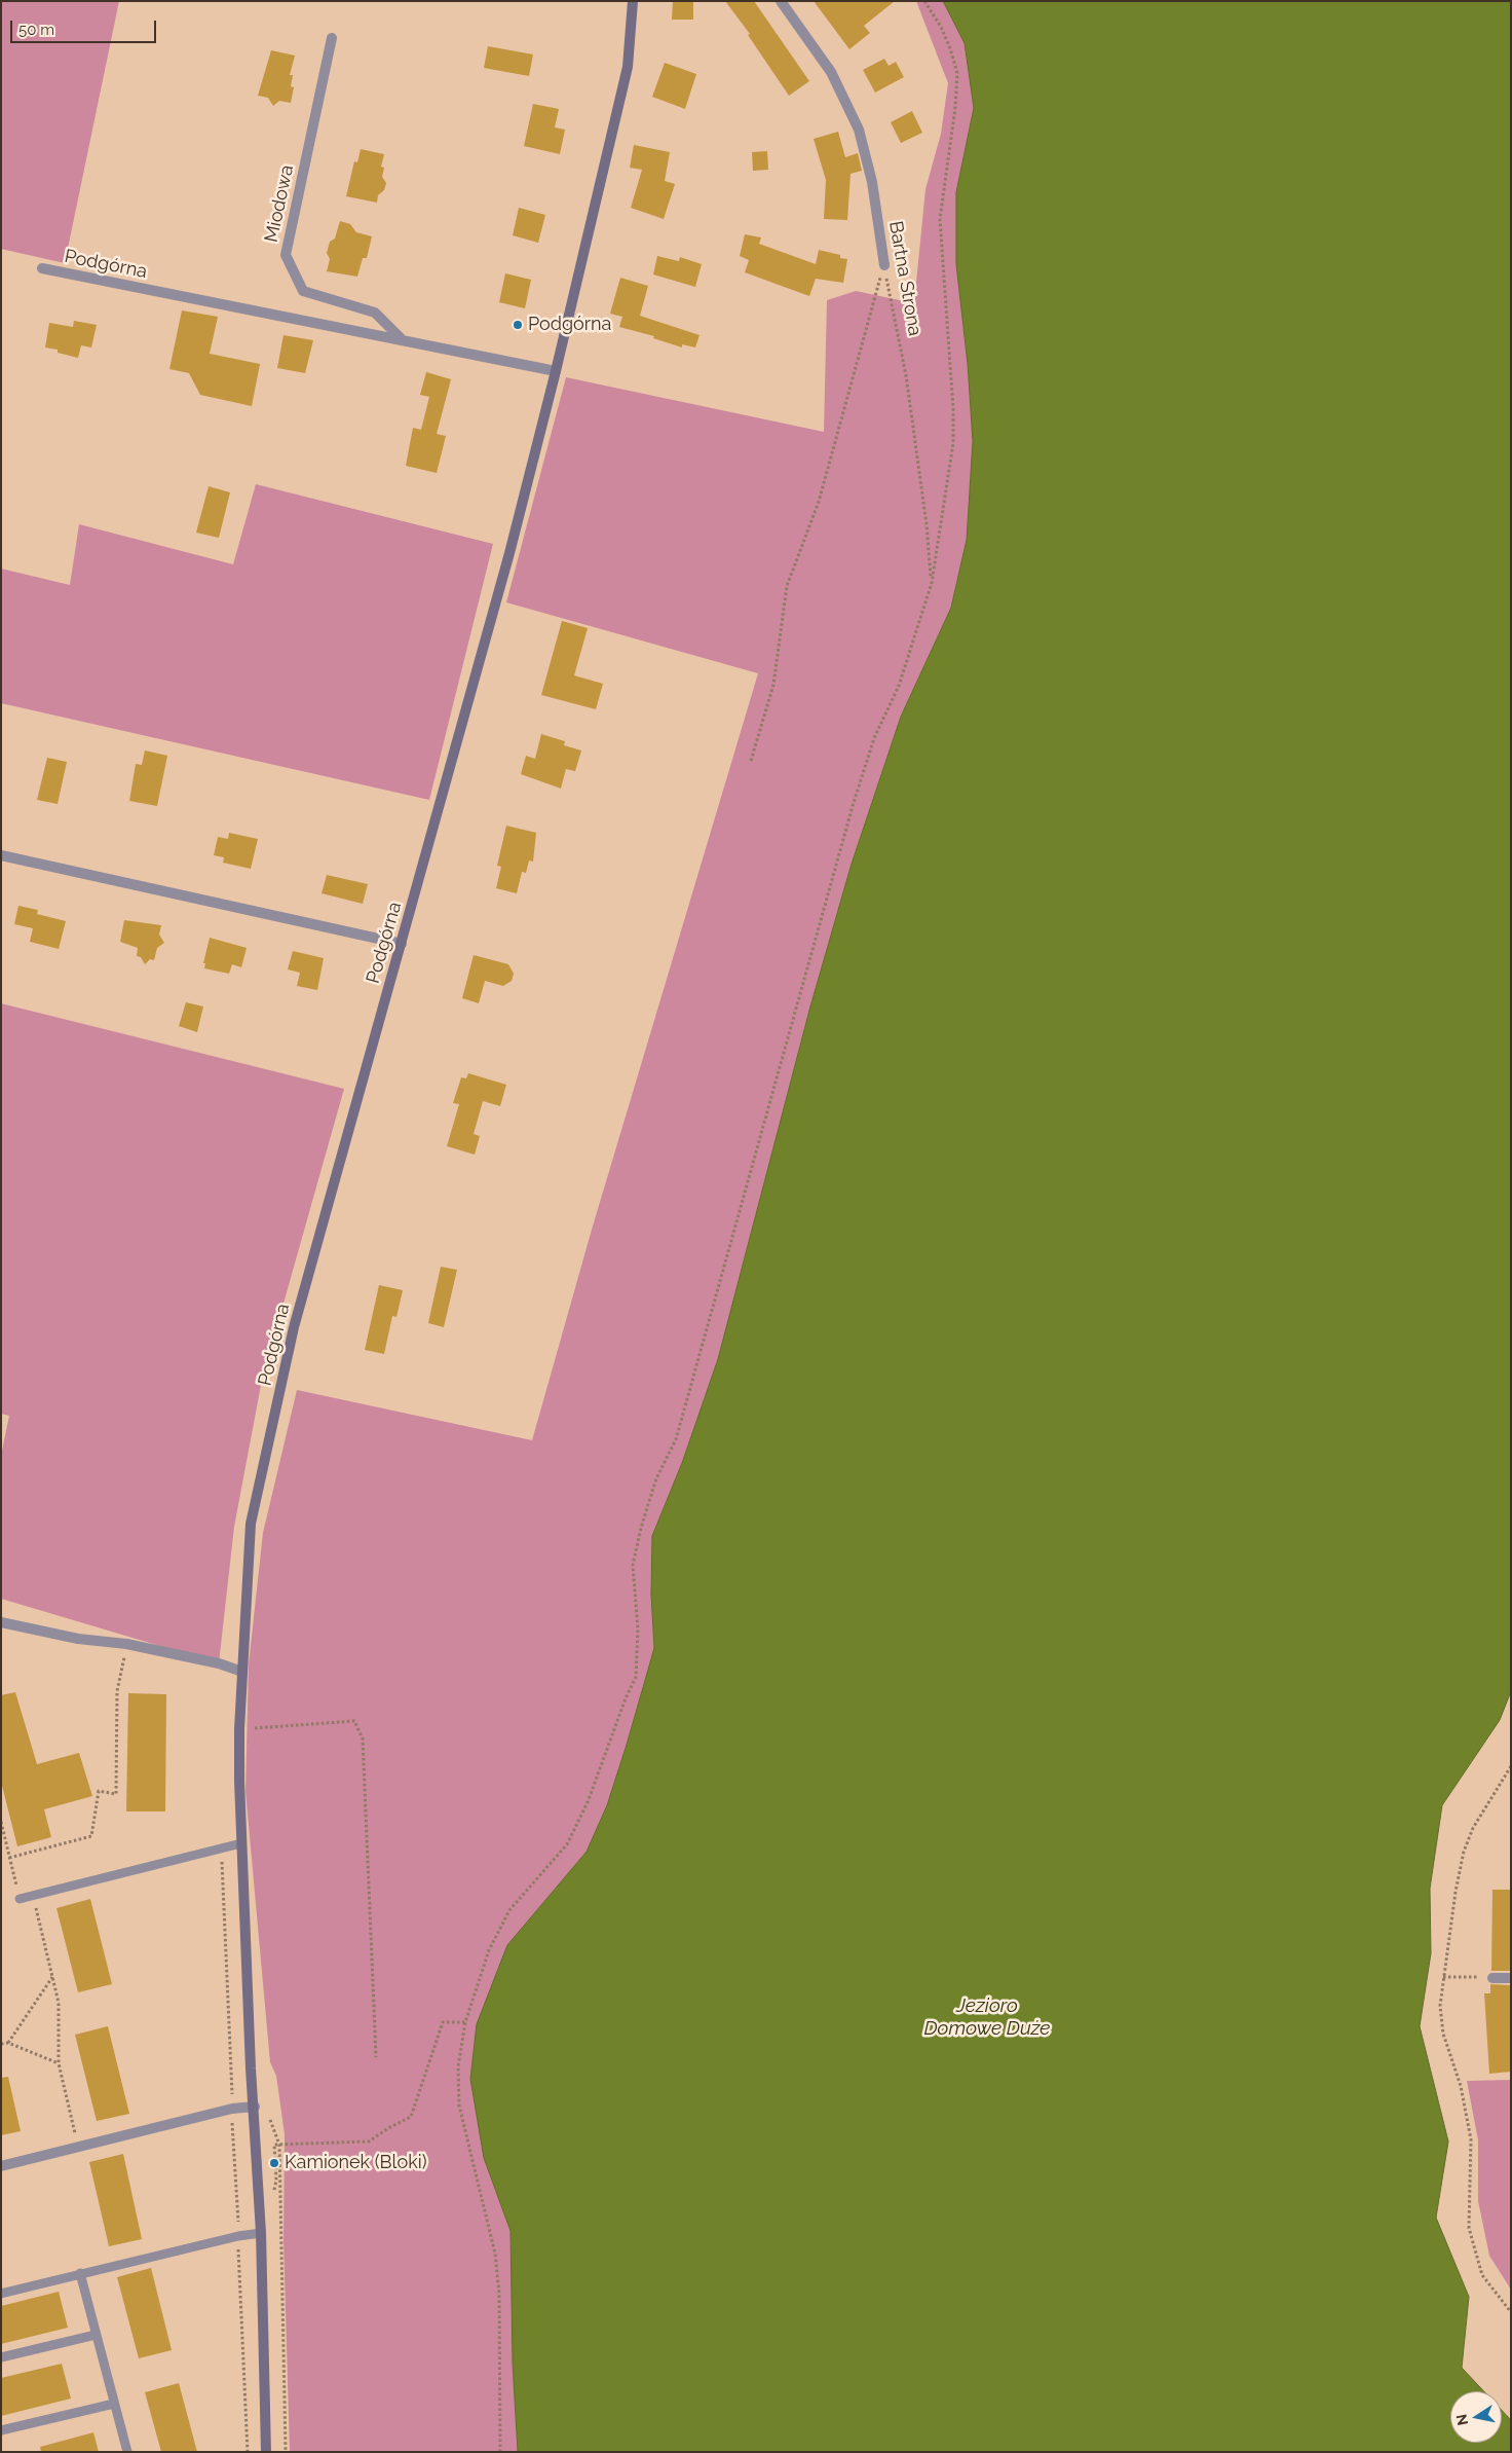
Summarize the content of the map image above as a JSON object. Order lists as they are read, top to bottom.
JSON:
{
  "streets": {
    "street": ["Miodowa", "Podgórna", "Bartna Strona"]
  },
  "crossings": [
    ["Miodowa", "Podgórna"]
  ],
  "water": ["Jezioro Domowe Duże"],
  "places": ["Podgórna", "Kamionek (Bloki)"],
  "scale_bar": "50 m",
  "north": "left"
}
